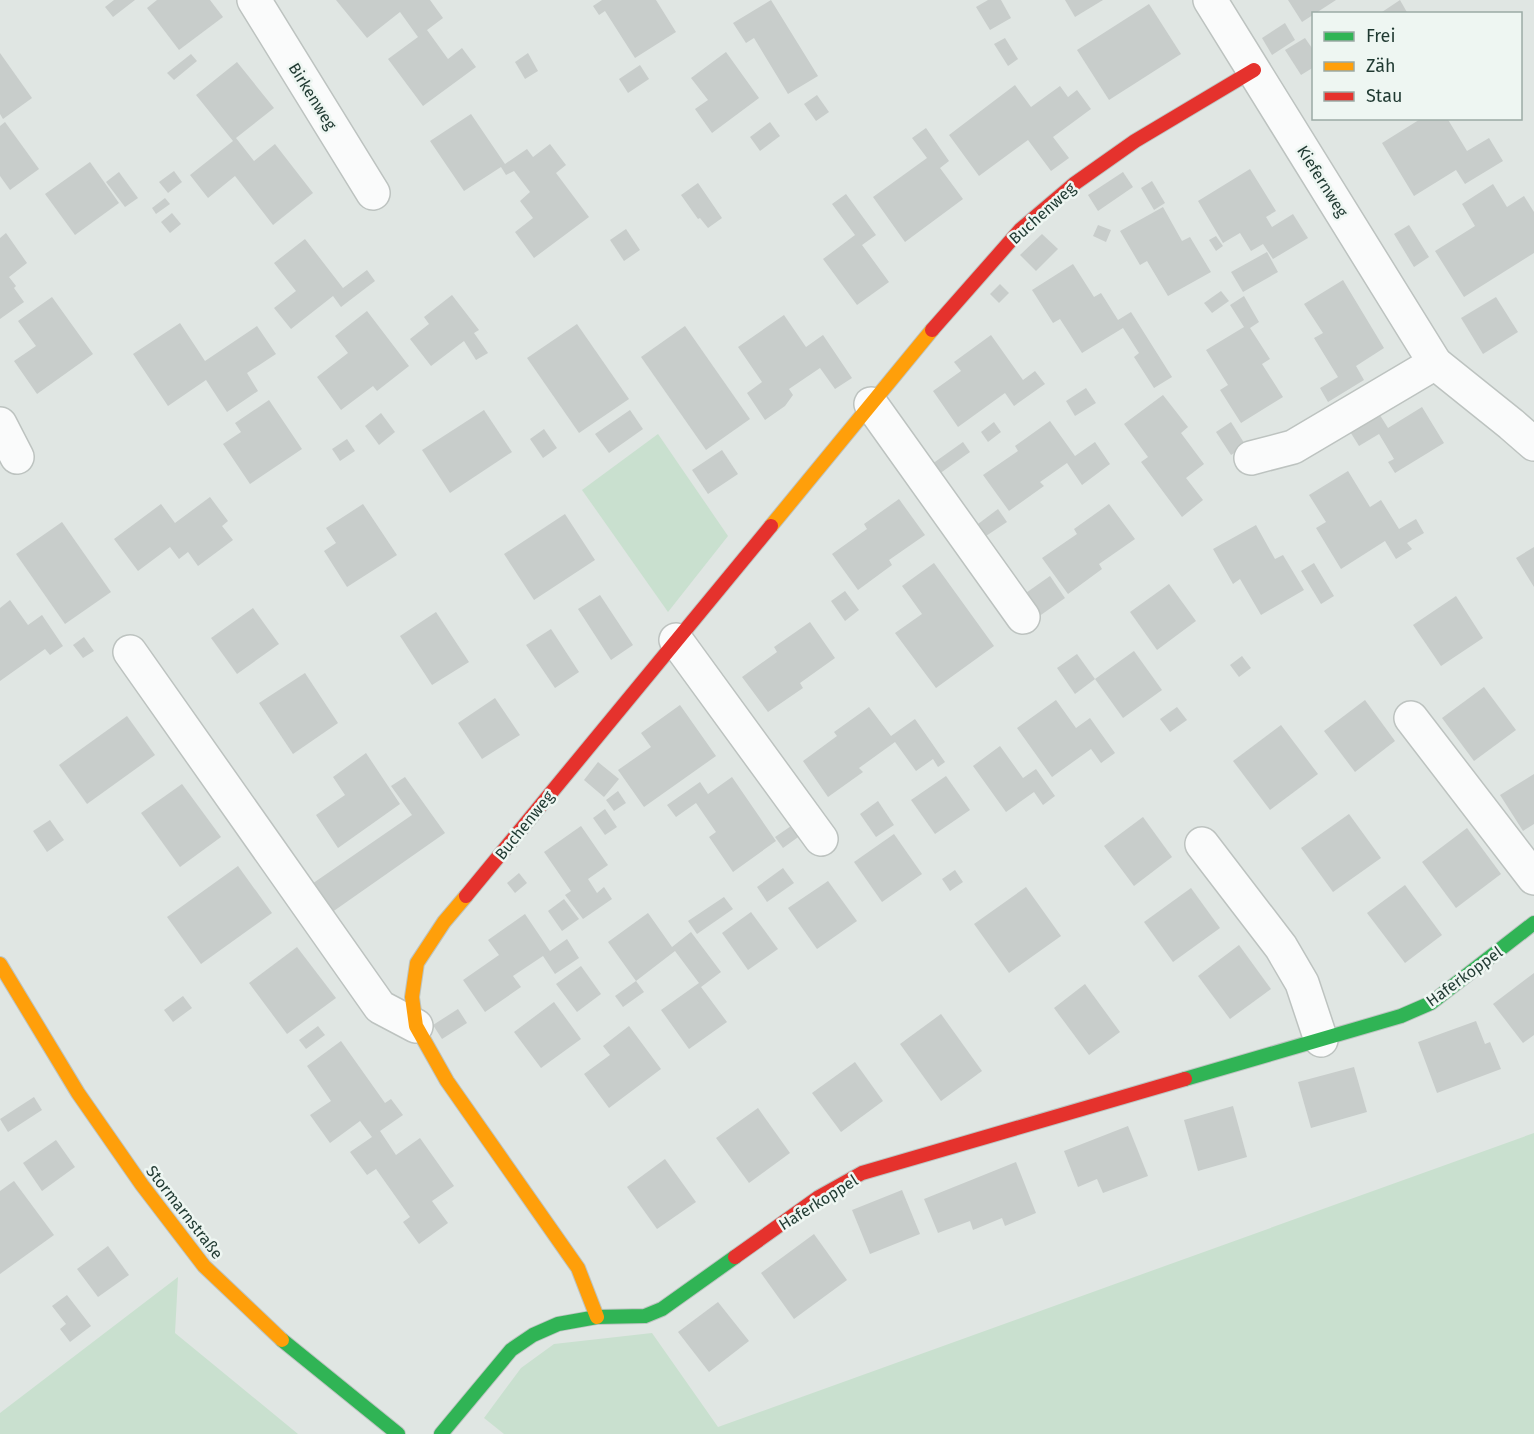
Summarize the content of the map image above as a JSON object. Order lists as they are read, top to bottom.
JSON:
{
  "streets": {
    "street": [
      "Birkenweg",
      "Kiefernweg",
      "Buchenweg",
      "Haferkoppel",
      "Stormarnstraße"
    ]
  },
  "crossings": [
    ["Kiefernweg", "Buchenweg"],
    ["Buchenweg", "Haferkoppel"]
  ],
  "legend": ["Frei", "Zäh", "Stau"]
}
